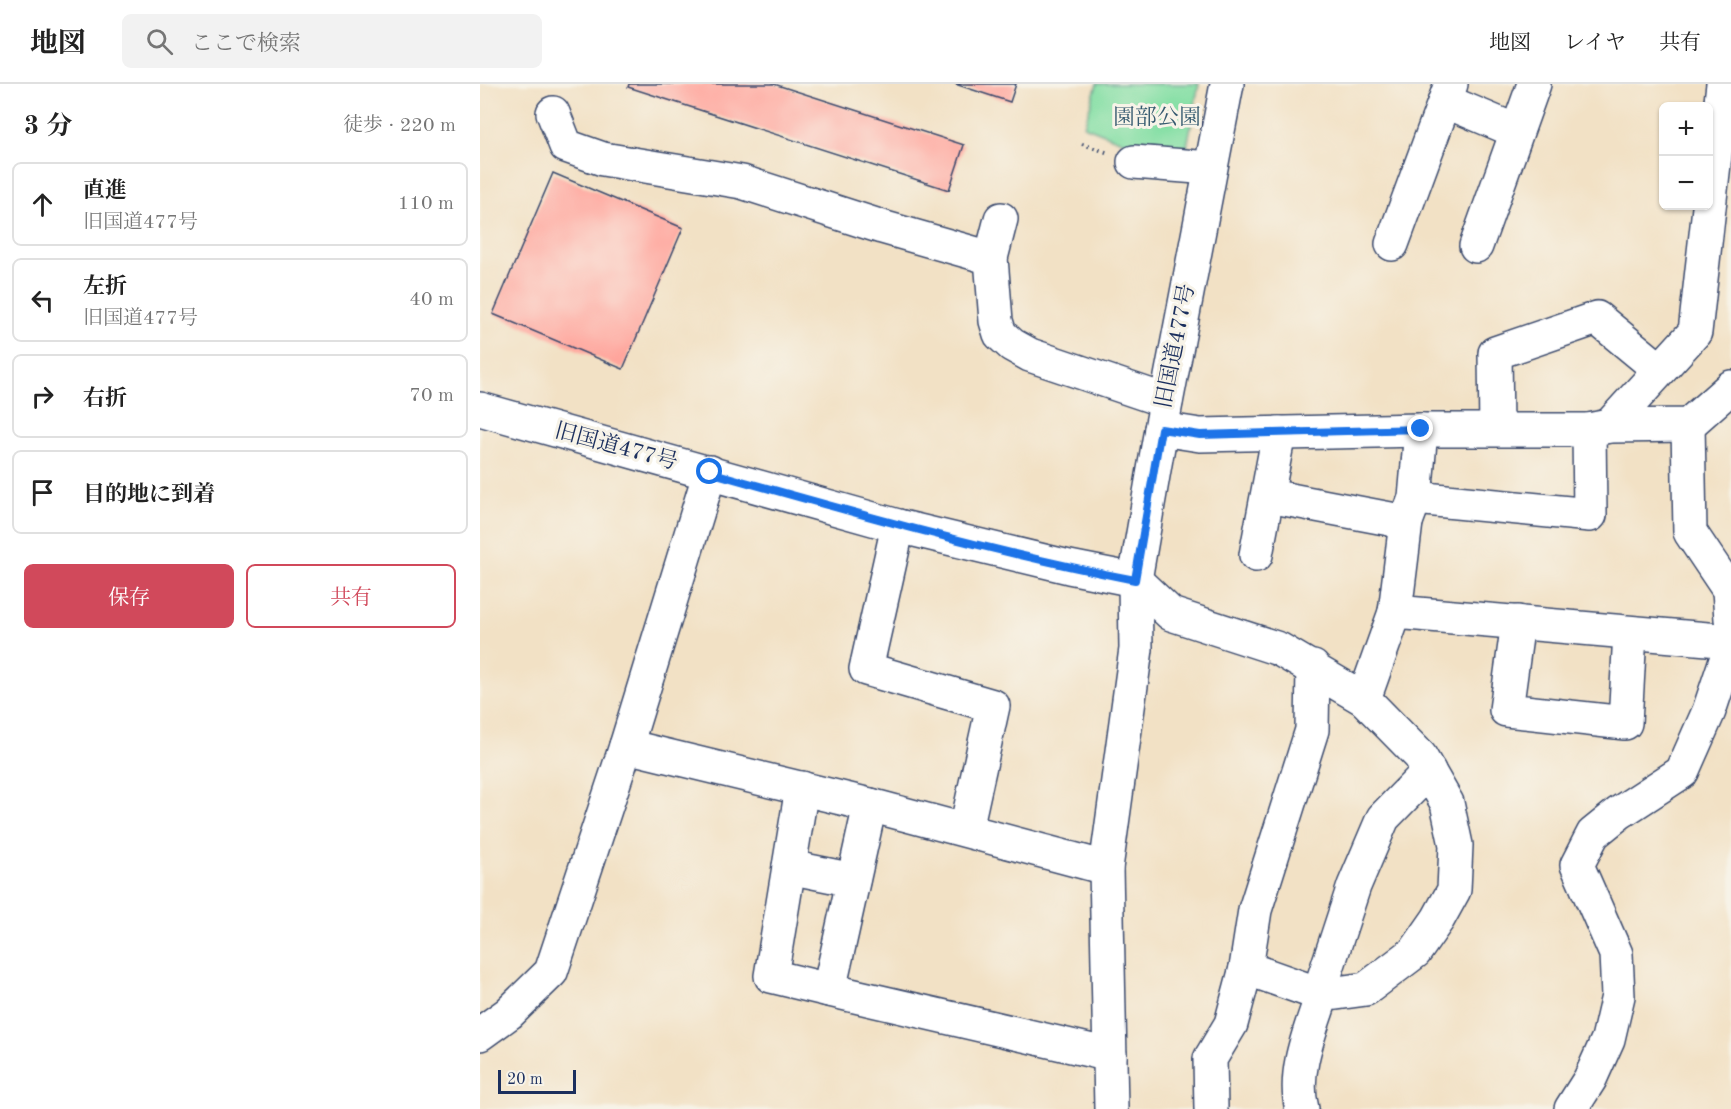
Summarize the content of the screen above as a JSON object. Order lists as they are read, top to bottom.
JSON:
{
  "streets": {
    "street": ["旧国道477号"]
  },
  "parks": ["園部公園"],
  "scale_bar": "20 m",
  "page": {
    "header": "地図",
    "search": "ここで検索",
    "nav": ["地図", "レイヤ", "共有"],
    "heading": ["3 分", "徒歩 · 220 m"],
    "map_buttons": ["+", "−"],
    "list": [
      ["直進", "旧国道477号", "110 m"],
      ["左折", "旧国道477号", "40 m"],
      ["右折", "70 m"],
      "目的地に到着"
    ],
    "buttons": ["保存", "共有"],
    "scale": "20 m"
  }
}
